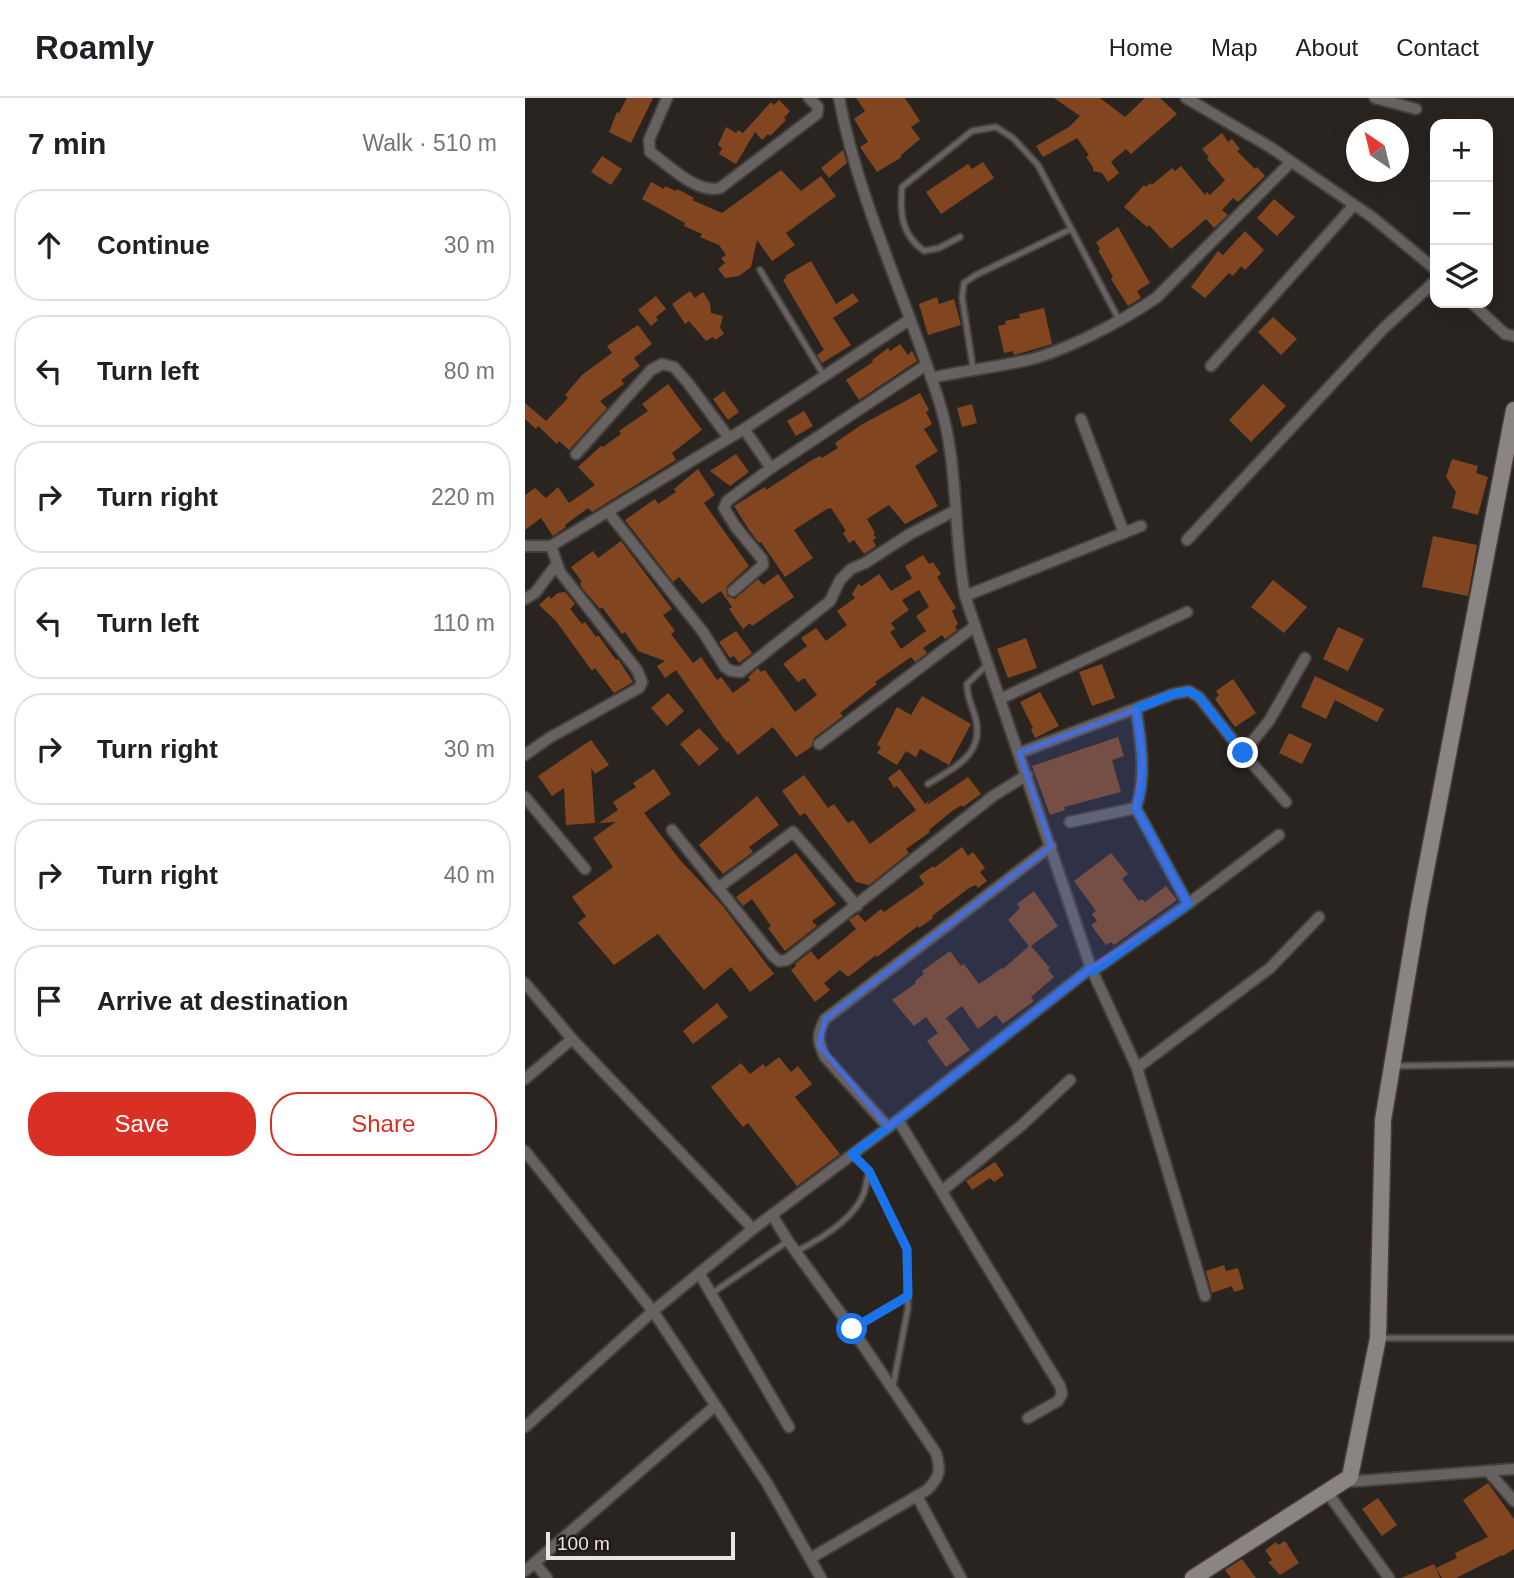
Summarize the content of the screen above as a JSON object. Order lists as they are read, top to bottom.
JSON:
{
  "scale_bar": "100 m",
  "north": "top left",
  "page": {
    "header": "Roamly",
    "nav": [
      "Home",
      "Map",
      "About",
      "Contact"
    ],
    "heading": ["7 min", "Walk · 510 m"],
    "map_buttons": ["+", "−"],
    "list": [
      ["Continue", "30 m"],
      ["Turn left", "80 m"],
      ["Turn right", "220 m"],
      ["Turn left", "110 m"],
      ["Turn right", "30 m"],
      ["Turn right", "40 m"],
      "Arrive at destination"
    ],
    "buttons": ["Save", "Share"],
    "scale": "100 m"
  }
}
